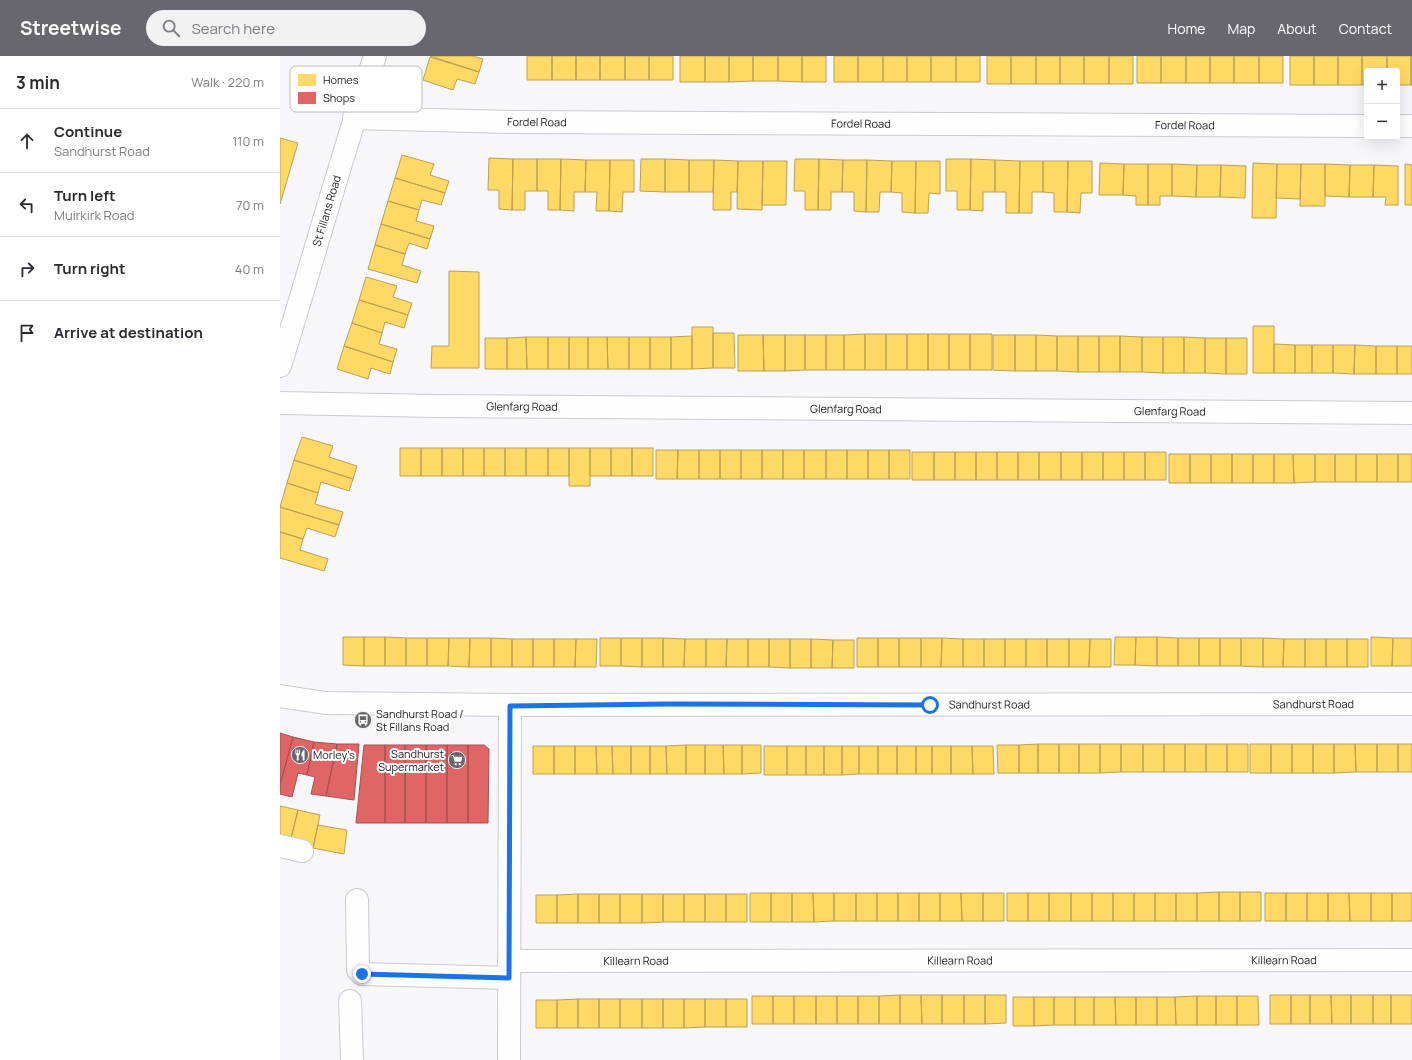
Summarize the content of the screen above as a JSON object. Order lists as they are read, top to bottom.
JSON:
{
  "streets": {
    "street": [
      "Fordel Road",
      "St Fillans Road",
      "Glenfarg Road",
      "Sandhurst Road",
      "Killearn Road"
    ]
  },
  "crossings": [
    ["Fordel Road", "St Fillans Road"]
  ],
  "places": {
    "bus stop": ["Sandhurst Road / St Fillans Road"],
    "restaurant": ["Morley's"],
    "supermarket": ["Sandhurst Supermarket"]
  },
  "legend": ["Homes", "Shops"],
  "page": {
    "header": "Streetwise",
    "search": "Search here",
    "nav": [
      "Home",
      "Map",
      "About",
      "Contact"
    ],
    "heading": ["3 min", "Walk · 220 m"],
    "map_buttons": ["+", "−"],
    "list": [
      ["Continue", "Sandhurst Road", "110 m"],
      ["Turn left", "Muirkirk Road", "70 m"],
      ["Turn right", "40 m"],
      "Arrive at destination"
    ]
  }
}
